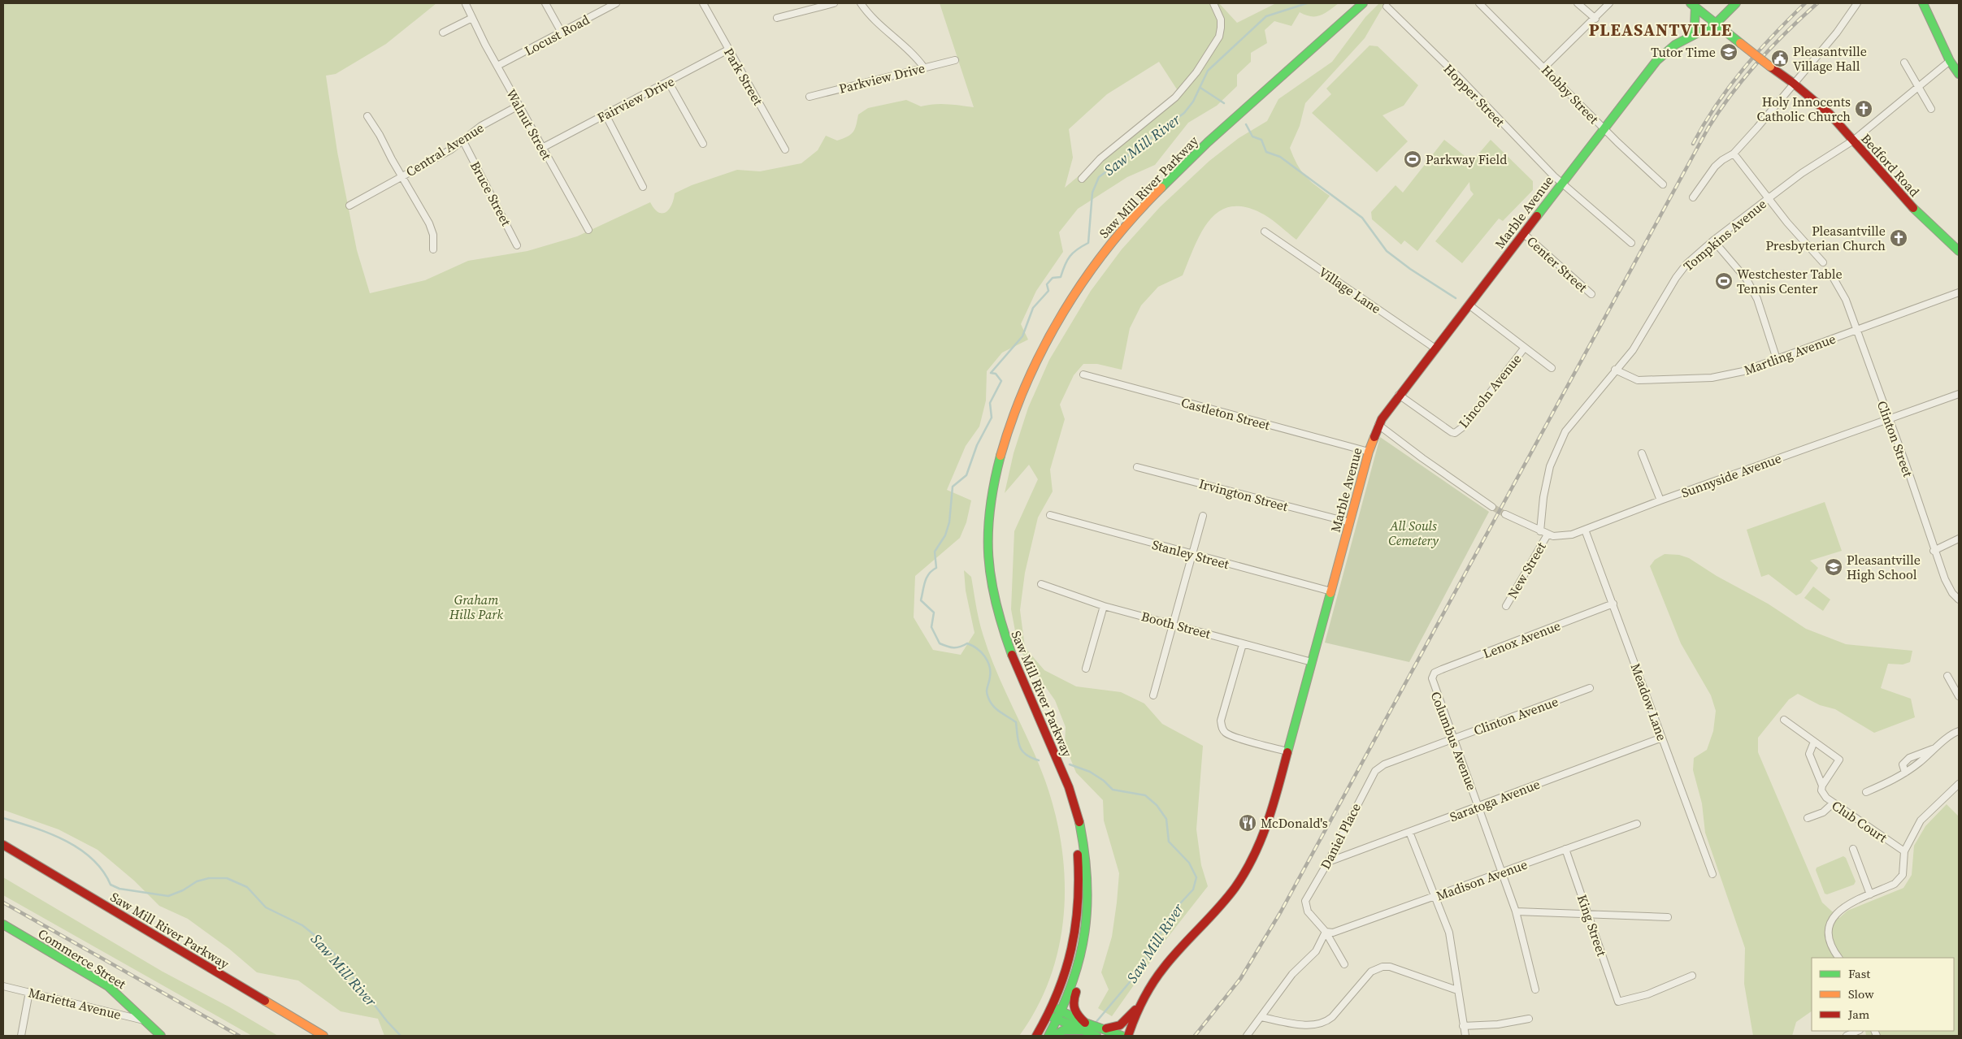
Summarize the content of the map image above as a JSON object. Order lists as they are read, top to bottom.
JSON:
{
  "streets": {
    "main road": [
      "Bedford Road",
      "Saw Mill River Parkway",
      "Marble Avenue",
      "Commerce Street"
    ],
    "street": [
      "Locust Road",
      "Park Street",
      "Parkview Drive",
      "Hobby Street",
      "Hopper Street",
      "Fairview Drive",
      "Walnut Street",
      "Central Avenue",
      "Bruce Street",
      "Tompkins Avenue",
      "Center Street",
      "Village Lane",
      "Martling Avenue",
      "Lincoln Avenue",
      "Castleton Street",
      "Clinton Street",
      "Sunnyside Avenue",
      "Irvington Street",
      "Stanley Street",
      "New Street",
      "Booth Street",
      "Lenox Avenue",
      "Meadow Lane",
      "Clinton Avenue",
      "Columbus Avenue",
      "Saratoga Avenue",
      "Club Court",
      "Daniel Place",
      "Madison Avenue",
      "King Street",
      "Marietta Avenue"
    ]
  },
  "crossings": [
    ["Locust Road", "Walnut Street"],
    ["Park Street", "Fairview Drive"],
    ["Hobby Street", "Marble Avenue"],
    ["Hopper Street", "Marble Avenue"],
    ["Fairview Drive", "Walnut Street"],
    ["Walnut Street", "Central Avenue"],
    ["Central Avenue", "Bruce Street"],
    ["Bedford Road", "Marble Avenue"],
    ["Bedford Road", "Tompkins Avenue"],
    ["Marble Avenue", "Center Street"],
    ["Marble Avenue", "Village Lane"],
    ["Marble Avenue", "Lincoln Avenue"],
    ["Marble Avenue", "Castleton Street"],
    ["Marble Avenue", "Irvington Street"],
    ["Marble Avenue", "Stanley Street"],
    ["Marble Avenue", "Booth Street"],
    ["Tompkins Avenue", "Martling Avenue"],
    ["Tompkins Avenue", "Sunnyside Avenue"],
    ["Martling Avenue", "Clinton Street"],
    ["Clinton Street", "Sunnyside Avenue"],
    ["Sunnyside Avenue", "New Street"],
    ["Sunnyside Avenue", "Meadow Lane"],
    ["Lenox Avenue", "Meadow Lane"],
    ["Lenox Avenue", "Columbus Avenue"],
    ["Meadow Lane", "Saratoga Avenue"],
    ["Clinton Avenue", "Columbus Avenue"],
    ["Clinton Avenue", "Daniel Place"],
    ["Columbus Avenue", "Saratoga Avenue"],
    ["Columbus Avenue", "Madison Avenue"],
    ["Saratoga Avenue", "Daniel Place"],
    ["Daniel Place", "Madison Avenue"],
    ["Madison Avenue", "King Street"],
    ["Commerce Street", "Marietta Avenue"]
  ],
  "districts": ["PLEASANTVILLE"],
  "water": ["Saw Mill River"],
  "parks": ["All Souls Cemetery", "Graham Hills Park"],
  "places": {
    "school or university": ["Tutor Time", "Pleasantville High School"],
    "public building": ["Pleasantville Village Hall"],
    "church": ["Holy Innocents Catholic Church", "Pleasantville Presbyterian Church"],
    "sports": ["Parkway Field", "Westchester Table Tennis Center"],
    "restaurant": ["McDonald's"]
  },
  "legend": ["Fast", "Slow", "Jam"]
}
